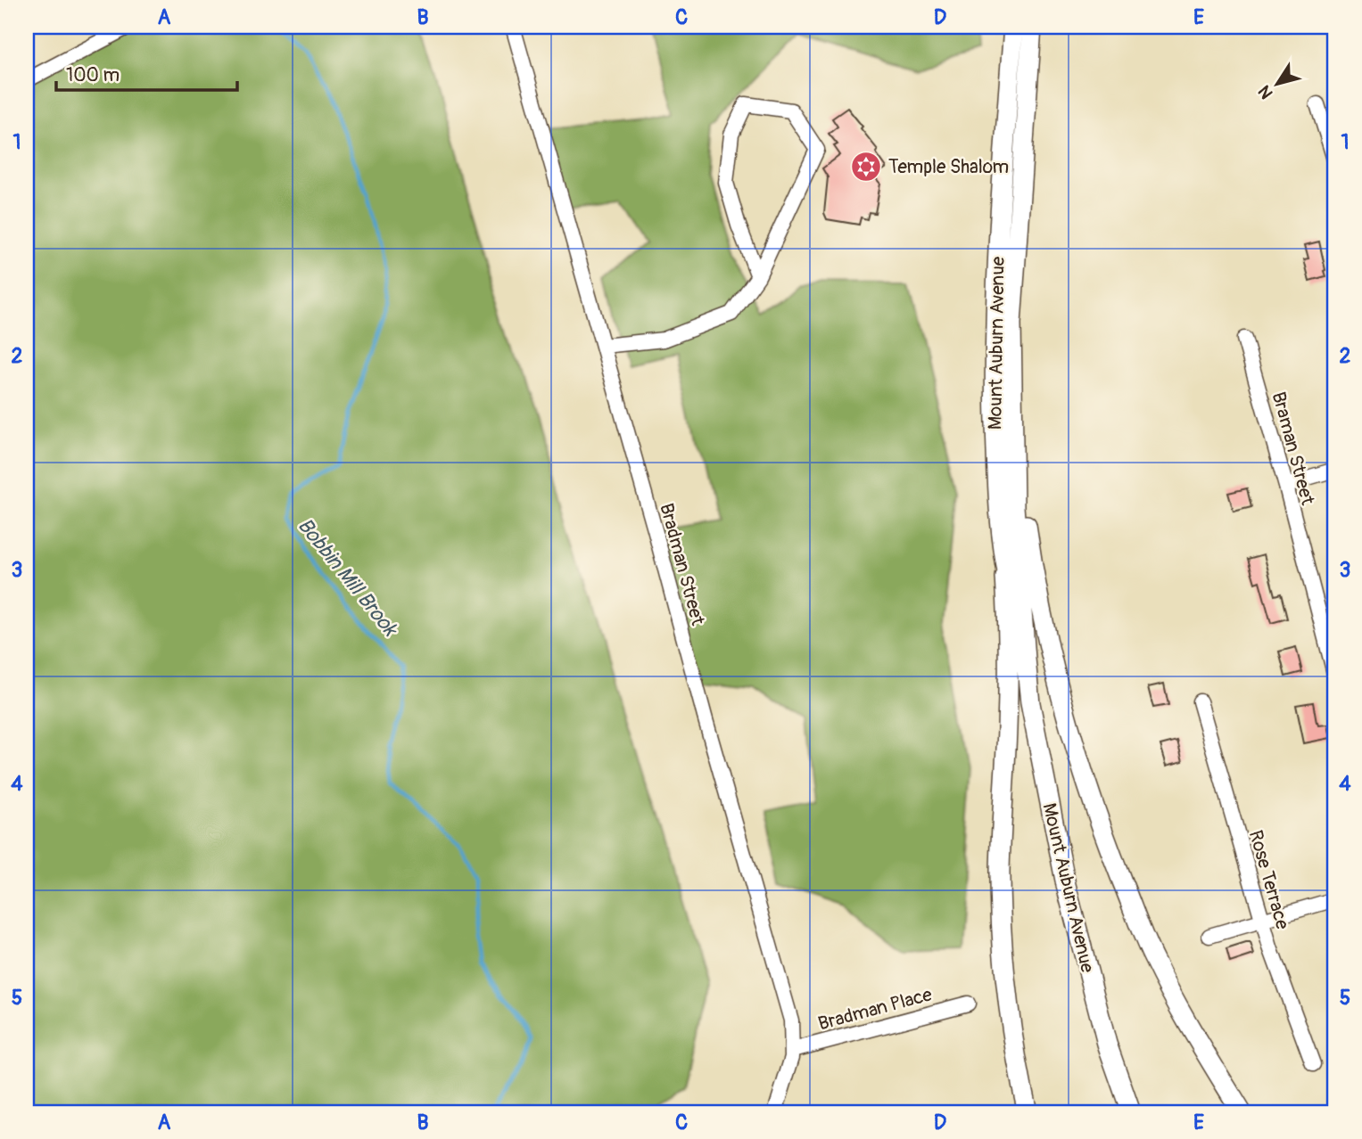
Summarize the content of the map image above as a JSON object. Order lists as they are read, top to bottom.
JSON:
{
  "streets": {
    "main road": ["Mount Auburn Avenue"],
    "street": [
      "Braman Street",
      "Bradman Street",
      "Rose Terrace",
      "Bradman Place"
    ]
  },
  "crossings": [
    ["Bradman Street", "Bradman Place"]
  ],
  "water": ["Bobbin Mill Brook"],
  "places": {
    "synagogue": ["Temple Shalom"]
  },
  "scale_bar": "100 m",
  "north": "bottom left",
  "grid": {
    "columns": [
      "A",
      "B",
      "C",
      "D",
      "E"
    ],
    "rows": [
      "1",
      "2",
      "3",
      "4",
      "5"
    ]
  }
}
